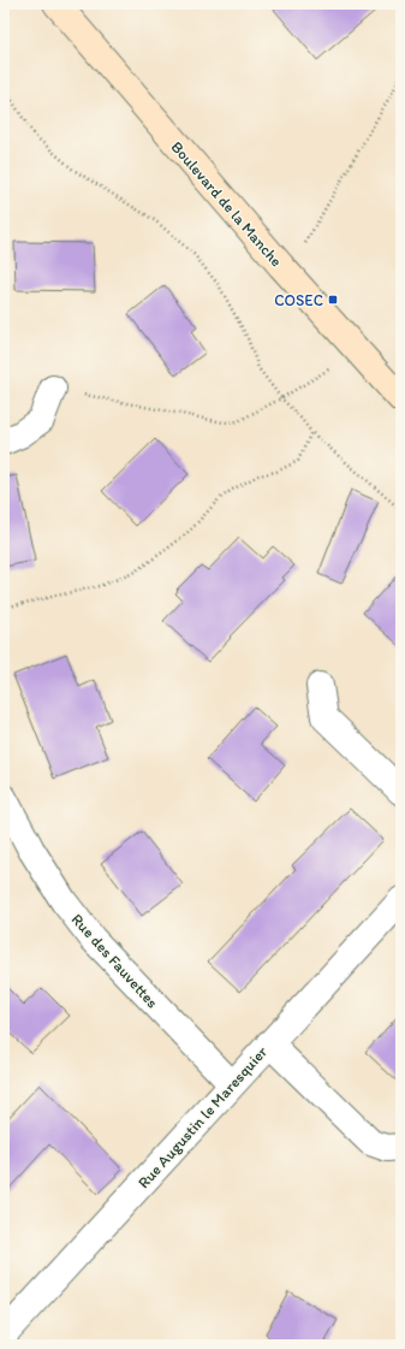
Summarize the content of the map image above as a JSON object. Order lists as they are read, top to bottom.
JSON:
{
  "streets": {
    "main road": ["Boulevard de la Manche"],
    "street": ["Rue des Fauvettes", "Rue Augustin le Maresquier"]
  },
  "crossings": [
    ["Rue des Fauvettes", "Rue Augustin le Maresquier"]
  ],
  "places": {
    "transit": ["COSEC"]
  }
}
